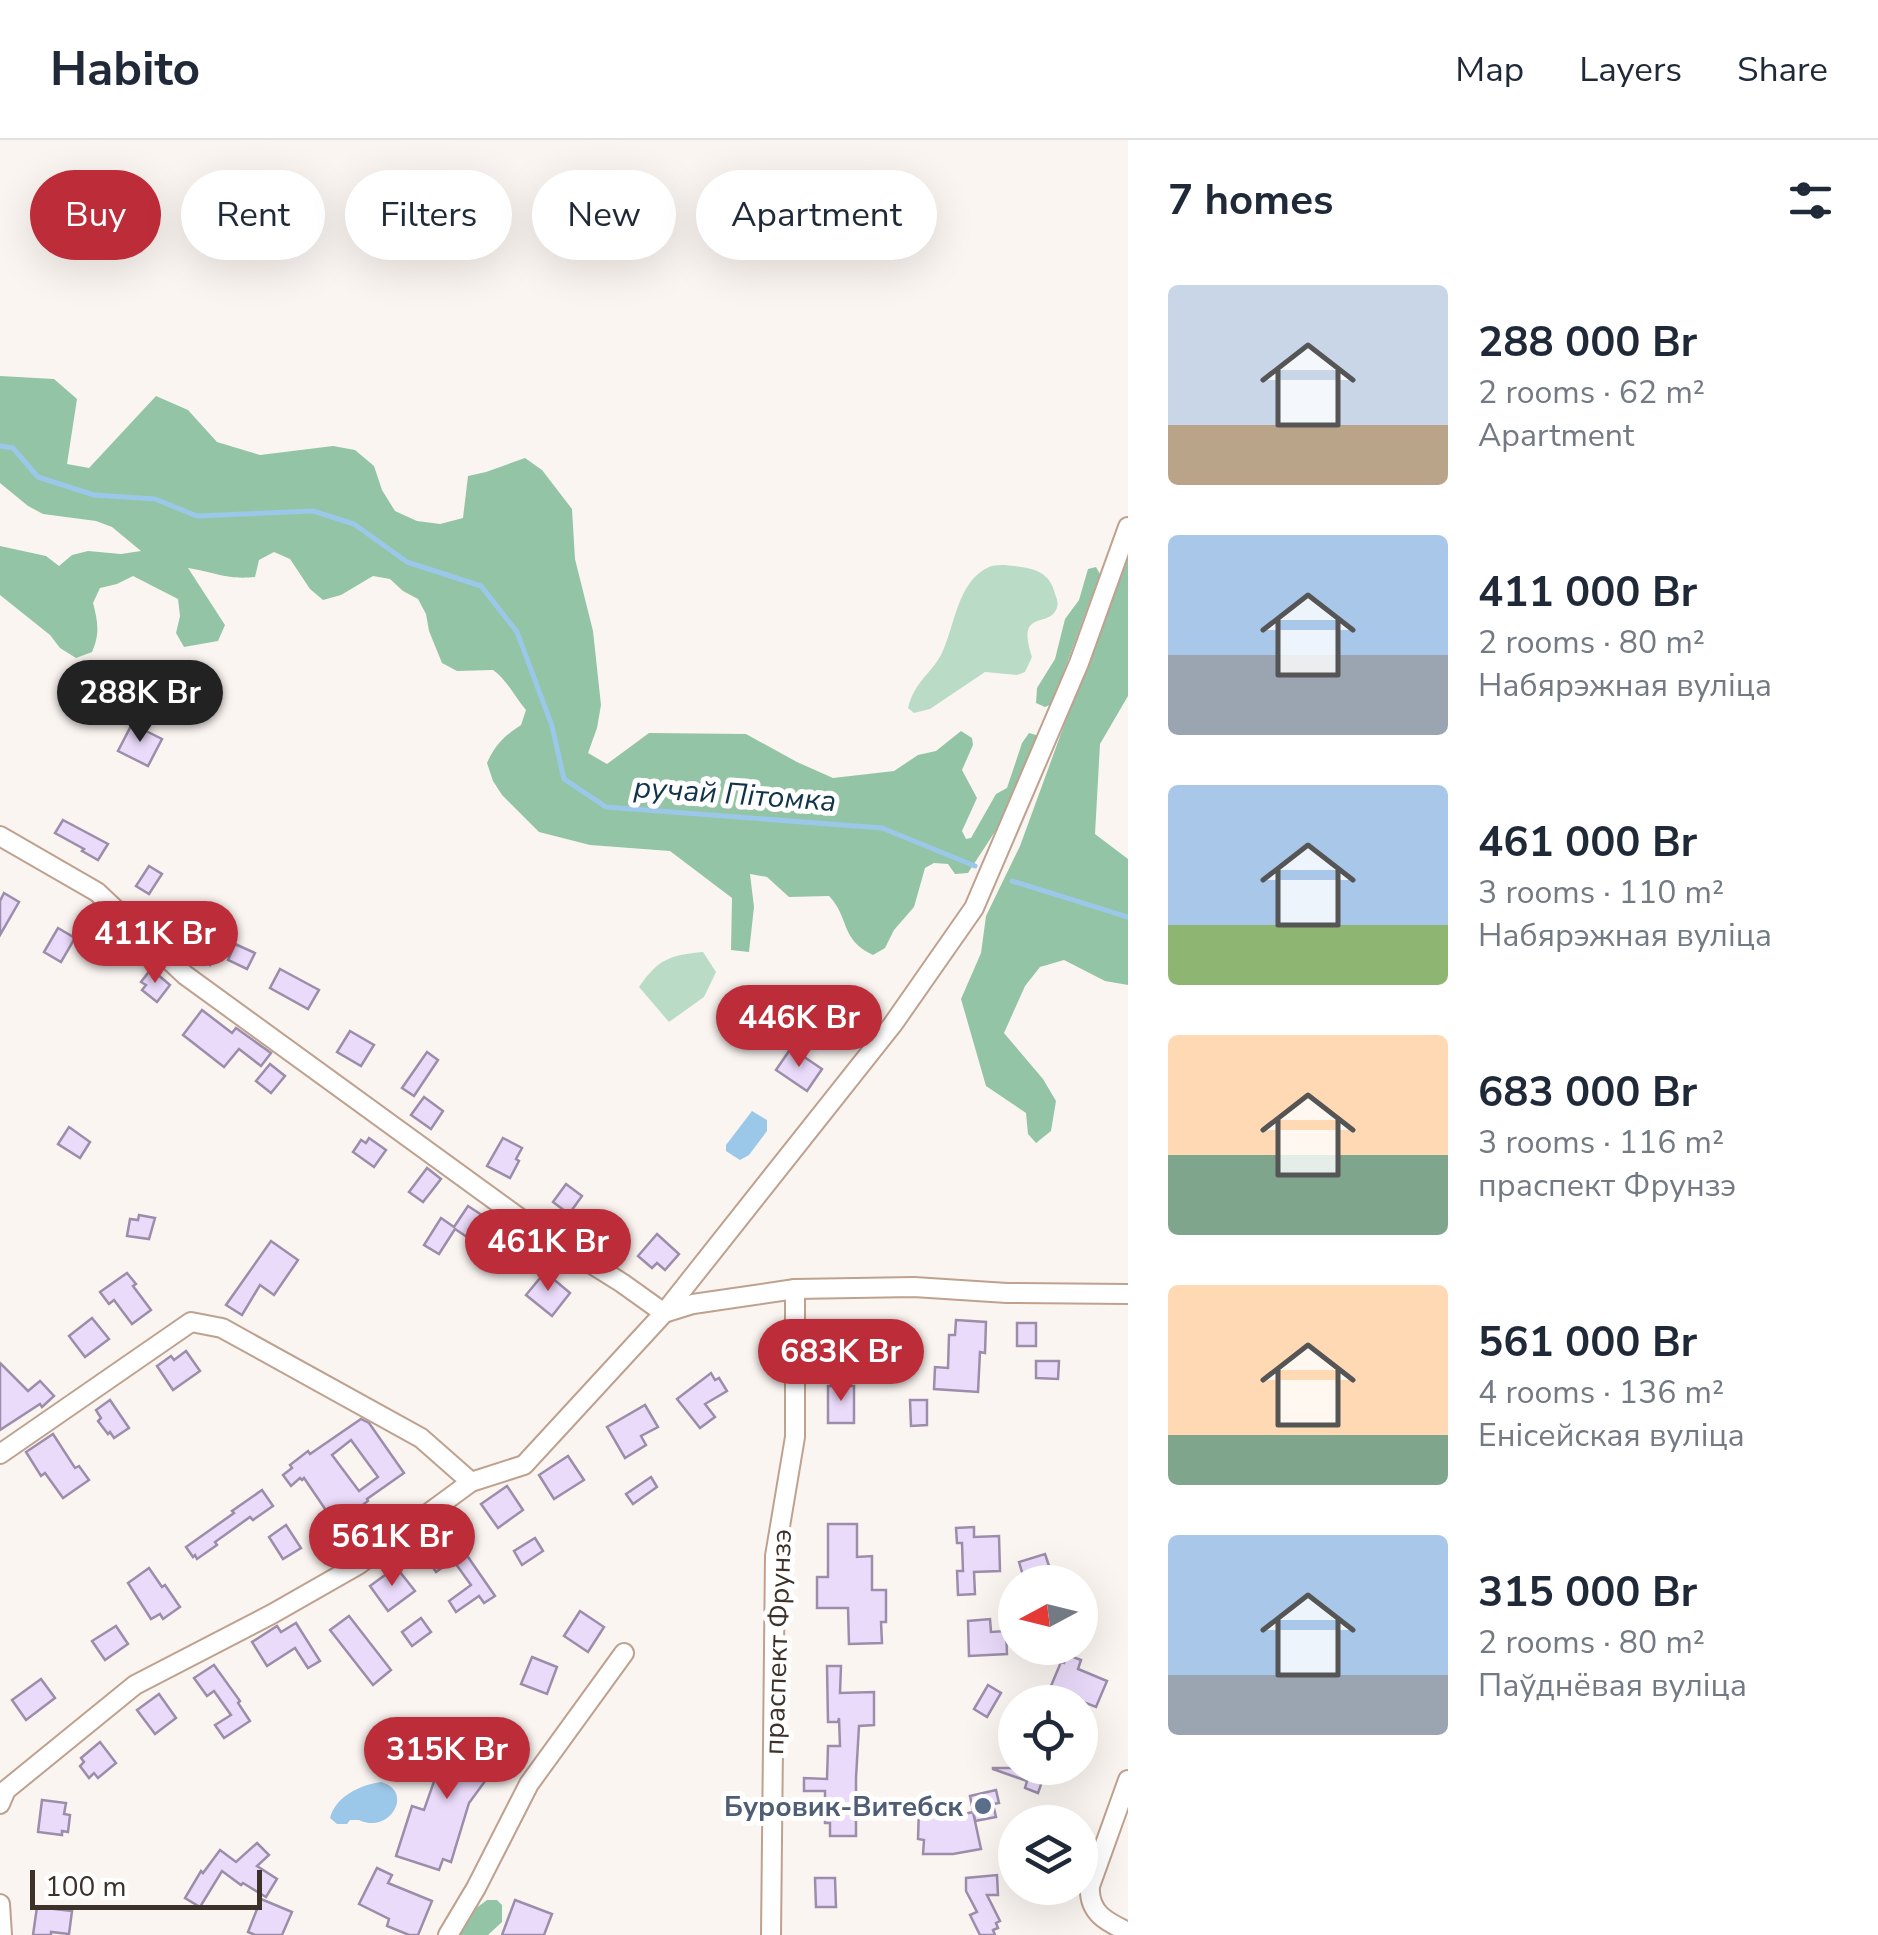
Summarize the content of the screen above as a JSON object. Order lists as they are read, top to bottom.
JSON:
{
  "streets": {
    "street": ["праспект Фрунзэ"]
  },
  "water": ["ручай Пітомка"],
  "places": ["Буровик-Витебск"],
  "scale_bar": "100 m",
  "north": "left",
  "page": {
    "header": "Habito",
    "nav": ["Map", "Layers", "Share"],
    "heading": "7 homes",
    "chip": [
      "Buy",
      "Rent",
      "Filters",
      "New",
      "Apartment"
    ],
    "list": [
      {
        "name": "288 000 Br",
        "note": "2 rooms · 62 m² · Apartment"
      },
      {
        "name": "411 000 Br",
        "note": "2 rooms · 80 m² · Набярэжная вуліца"
      },
      {
        "name": "461 000 Br",
        "note": "3 rooms · 110 m² · Набярэжная вуліца"
      },
      {
        "name": "683 000 Br",
        "note": "3 rooms · 116 m² · праспект Фрунзэ"
      },
      {
        "name": "561 000 Br",
        "note": "4 rooms · 136 m² · Енісейская вуліца"
      },
      {
        "name": "315 000 Br",
        "note": "2 rooms · 80 m² · Паўднёвая вуліца"
      }
    ],
    "price": [
      "288K Br",
      "411K Br",
      "446K Br",
      "461K Br",
      "683K Br",
      "561K Br",
      "315K Br"
    ],
    "scale": "100 m"
  }
}
